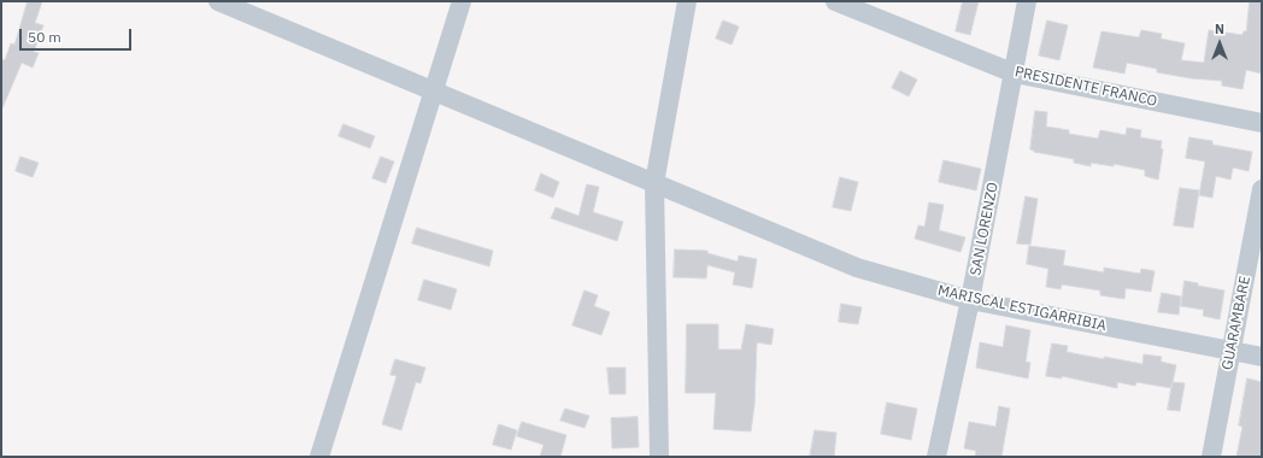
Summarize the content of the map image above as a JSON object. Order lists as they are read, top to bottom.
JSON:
{
  "streets": {
    "street": [
      "PRESIDENTE FRANCO",
      "SAN LORENZO",
      "MARISCAL ESTIGARRIBIA",
      "GUARAMBARE"
    ]
  },
  "crossings": [
    ["PRESIDENTE FRANCO", "SAN LORENZO"],
    ["SAN LORENZO", "MARISCAL ESTIGARRIBIA"],
    ["MARISCAL ESTIGARRIBIA", "GUARAMBARE"]
  ],
  "scale_bar": "50 m",
  "north": "top"
}
